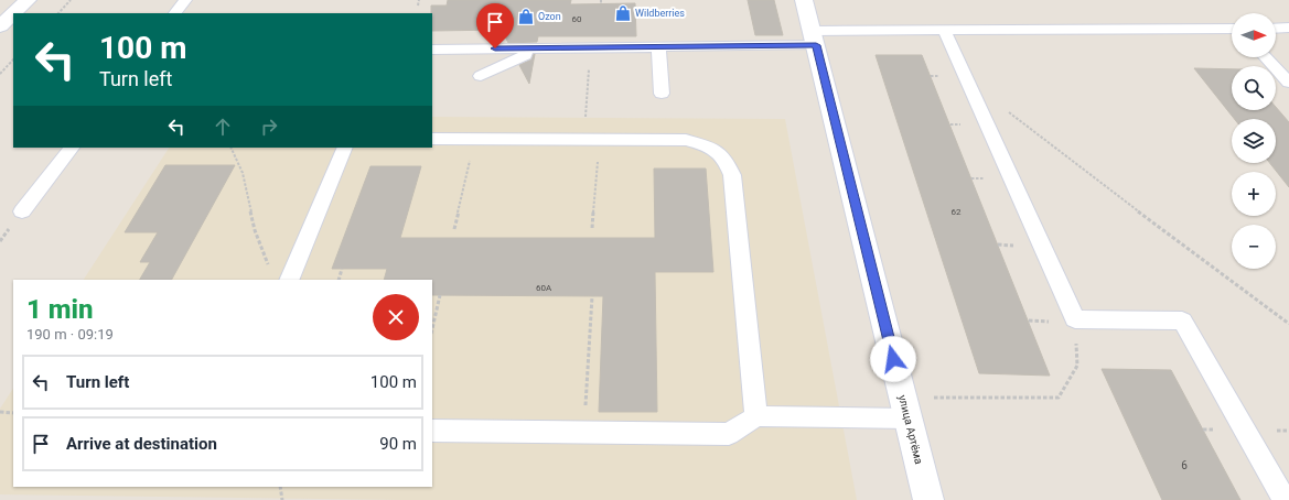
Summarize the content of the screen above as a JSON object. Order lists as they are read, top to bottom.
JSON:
{
  "streets": {
    "street": ["улица Артёма"]
  },
  "places": {
    "shop": ["Wildberries", "Ozon"]
  },
  "house_numbers": [
    "60",
    "62",
    "60А",
    "6"
  ],
  "north": "right",
  "page": {
    "map_buttons": ["+", "−"],
    "turn": ["100 m", "Turn left"],
    "heading": ["1 min", "190 m · 09:19"],
    "list": [
      {
        "name": "Turn left",
        "value": "100 m"
      },
      {
        "name": "Arrive at destination",
        "value": "90 m"
      }
    ]
  }
}
